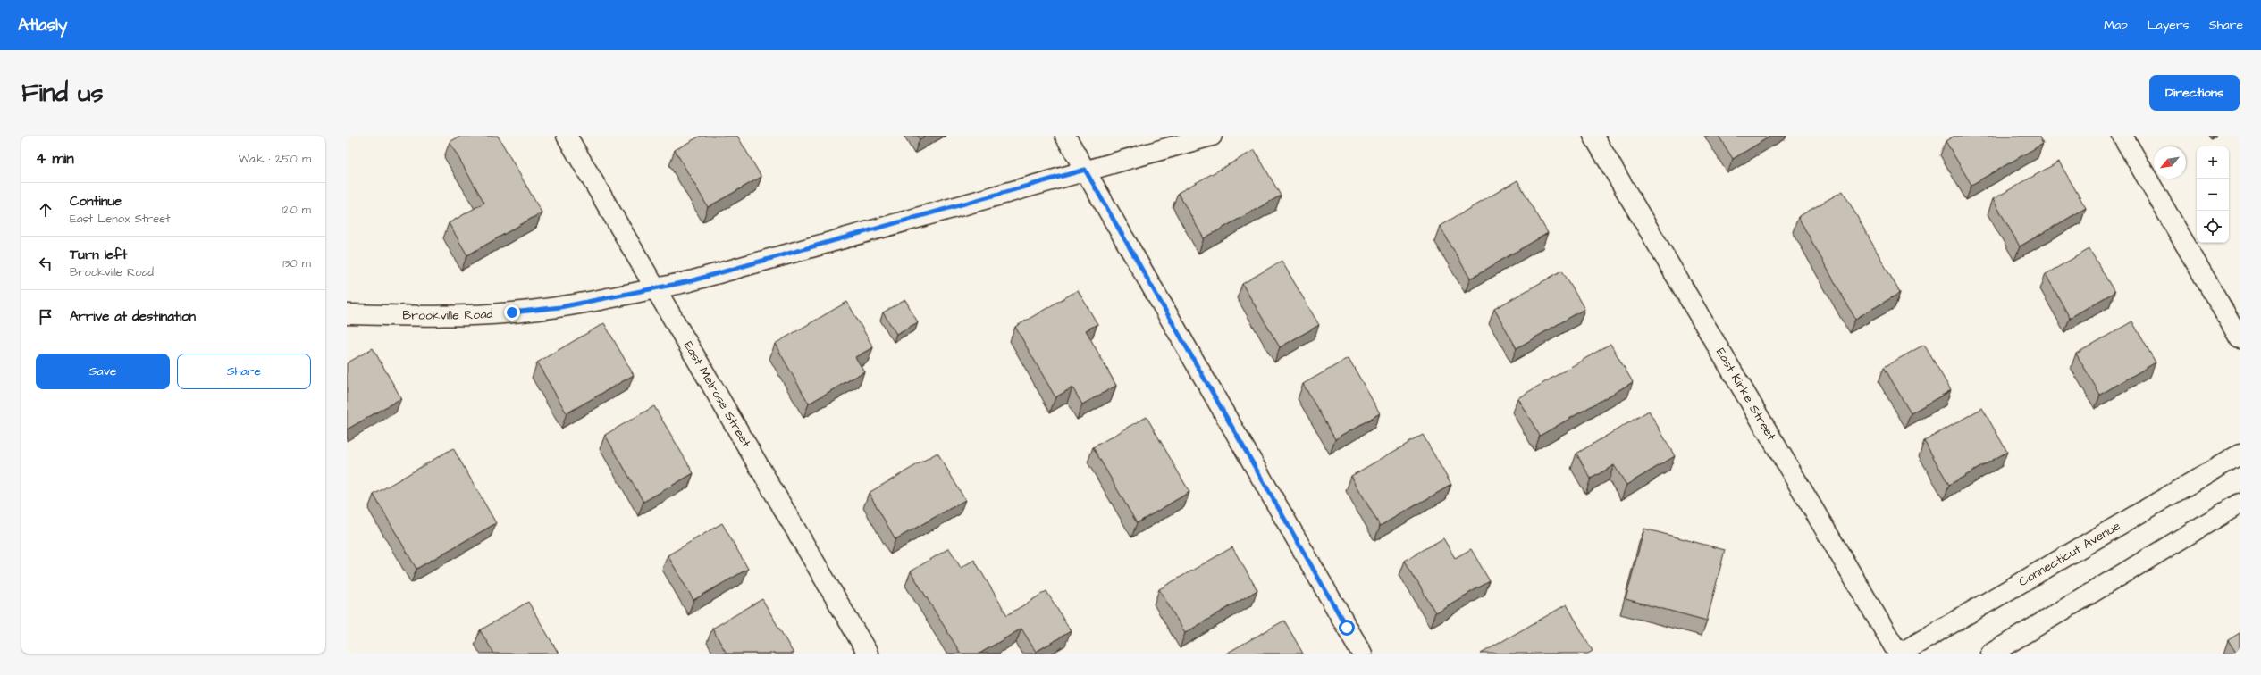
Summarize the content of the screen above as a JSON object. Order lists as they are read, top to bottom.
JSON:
{
  "streets": {
    "street": [
      "Brookville Road",
      "East Melrose Street",
      "East Kirke Street",
      "Connecticut Avenue"
    ]
  },
  "crossings": [
    ["Brookville Road", "East Melrose Street"],
    ["East Kirke Street", "Connecticut Avenue"]
  ],
  "north": "bottom left",
  "page": {
    "header": "Atlasly",
    "nav": ["Map", "Layers", "Share"],
    "buttons": [
      "Directions",
      ["Save", "Share"]
    ],
    "title": "Find us",
    "heading": ["4 min", "Walk · 250 m"],
    "map_buttons": ["+", "−"],
    "list": [
      ["Continue", "East Lenox Street", "120 m"],
      ["Turn left", "Brookville Road", "130 m"],
      "Arrive at destination"
    ]
  }
}
